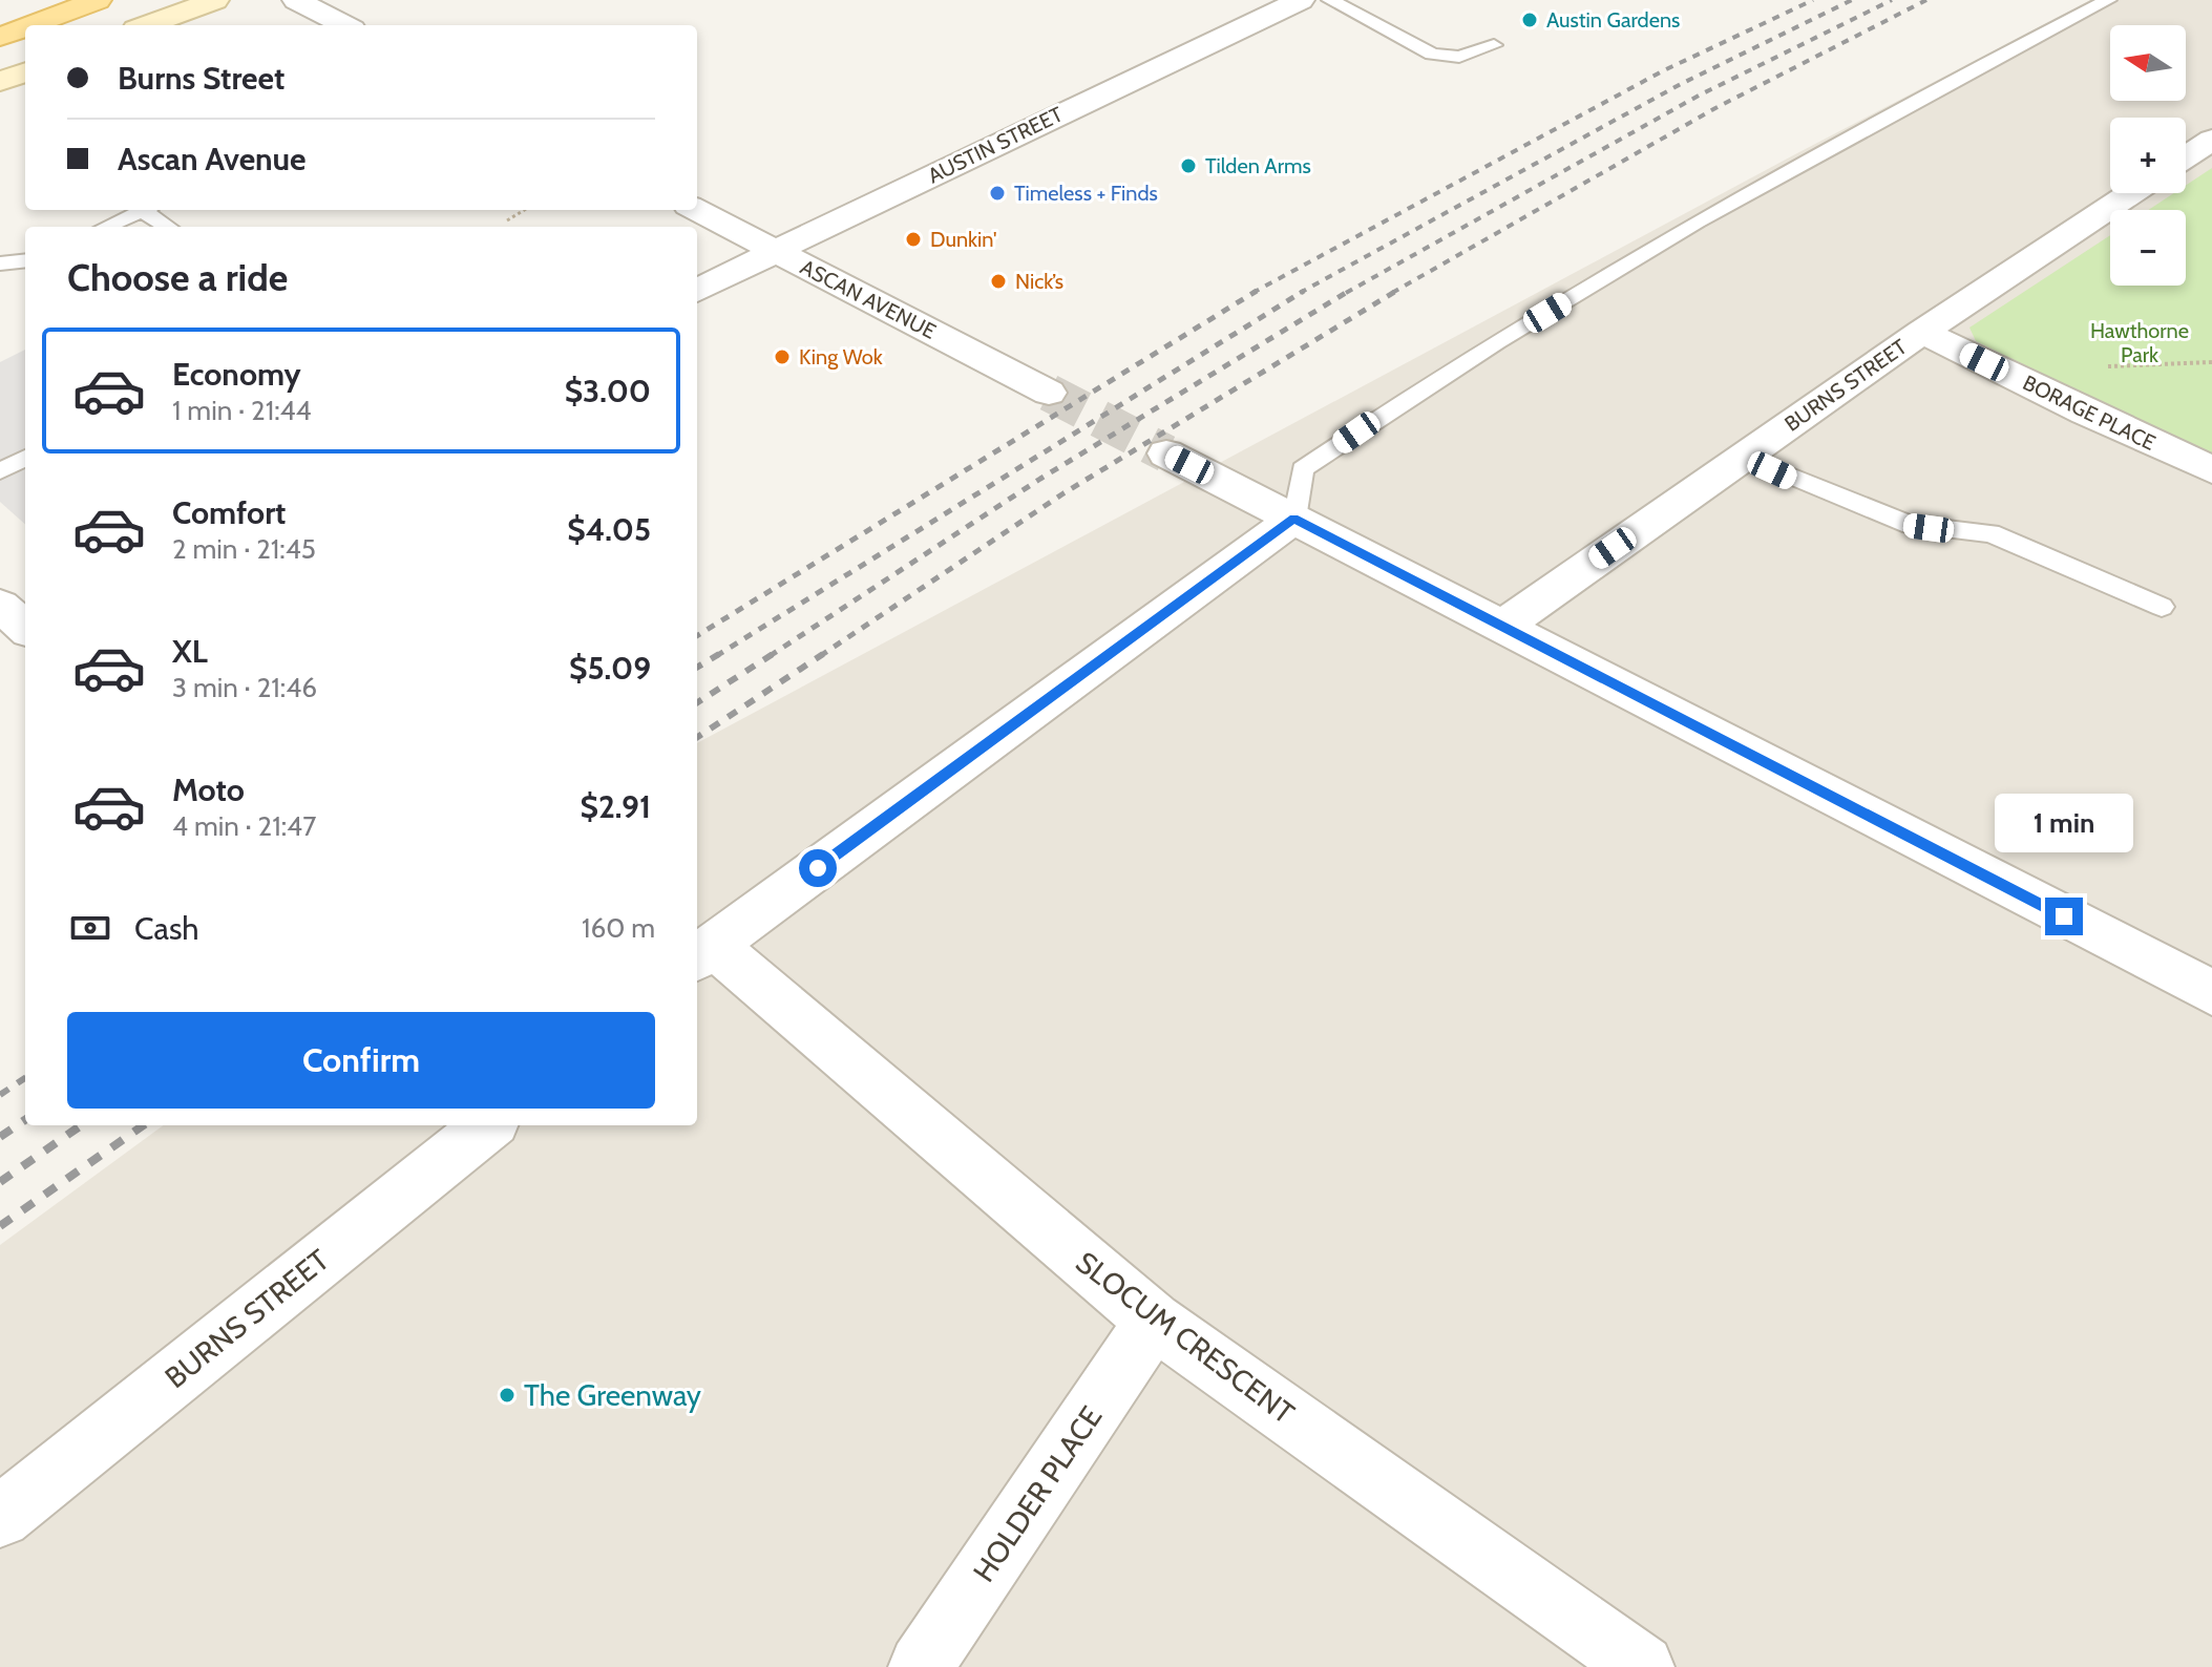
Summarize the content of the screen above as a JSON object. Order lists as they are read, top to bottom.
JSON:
{
  "streets": {
    "street": [
      "AUSTIN STREET",
      "ASCAN AVENUE",
      "BURNS STREET",
      "BORAGE PLACE",
      "SLOCUM CRESCENT",
      "HOLDER PLACE"
    ]
  },
  "crossings": [
    ["AUSTIN STREET", "ASCAN AVENUE"],
    ["BURNS STREET", "BORAGE PLACE"],
    ["SLOCUM CRESCENT", "HOLDER PLACE"]
  ],
  "parks": ["Hawthorne Park"],
  "places": [
    "Austin Gardens",
    "Tilden Arms",
    "Timeless + Finds",
    "Dunkin'",
    "Nick’s",
    "King Wok",
    "The Greenway"
  ],
  "north": "left",
  "page": {
    "map_buttons": ["+", "−"],
    "banner": ["Burns Street", "Ascan Avenue"],
    "heading": "Choose a ride",
    "list": [
      {
        "name": "Economy",
        "note": "1 min · 21:44",
        "value": "$3.00"
      },
      {
        "name": "Comfort",
        "note": "2 min · 21:45",
        "value": "$4.05"
      },
      {
        "name": "XL",
        "note": "3 min · 21:46",
        "value": "$5.09"
      },
      {
        "name": "Moto",
        "note": "4 min · 21:47",
        "value": "$2.91"
      }
    ],
    "bubble": "1 min",
    "pay": ["Cash", "160 m"],
    "buttons": "Confirm"
  }
}
